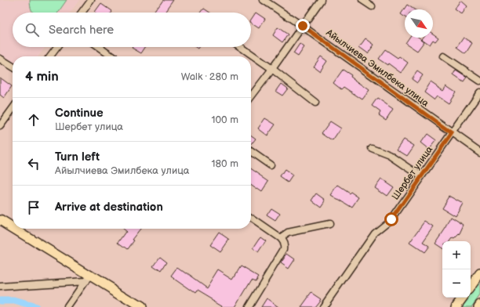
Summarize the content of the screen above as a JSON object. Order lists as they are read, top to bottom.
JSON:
{
  "streets": {
    "street": ["Айылчиева Эмилбека улица", "Шербет улица"]
  },
  "crossings": [
    ["Айылчиева Эмилбека улица", "Шербет улица"]
  ],
  "north": "bottom right",
  "page": {
    "search": "Search here",
    "heading": ["4 min", "Walk · 280 m"],
    "list": [
      ["Continue", "Шербет улица", "100 m"],
      ["Turn left", "Айылчиева Эмилбека улица", "180 m"],
      "Arrive at destination"
    ],
    "map_buttons": ["+", "−"]
  }
}
